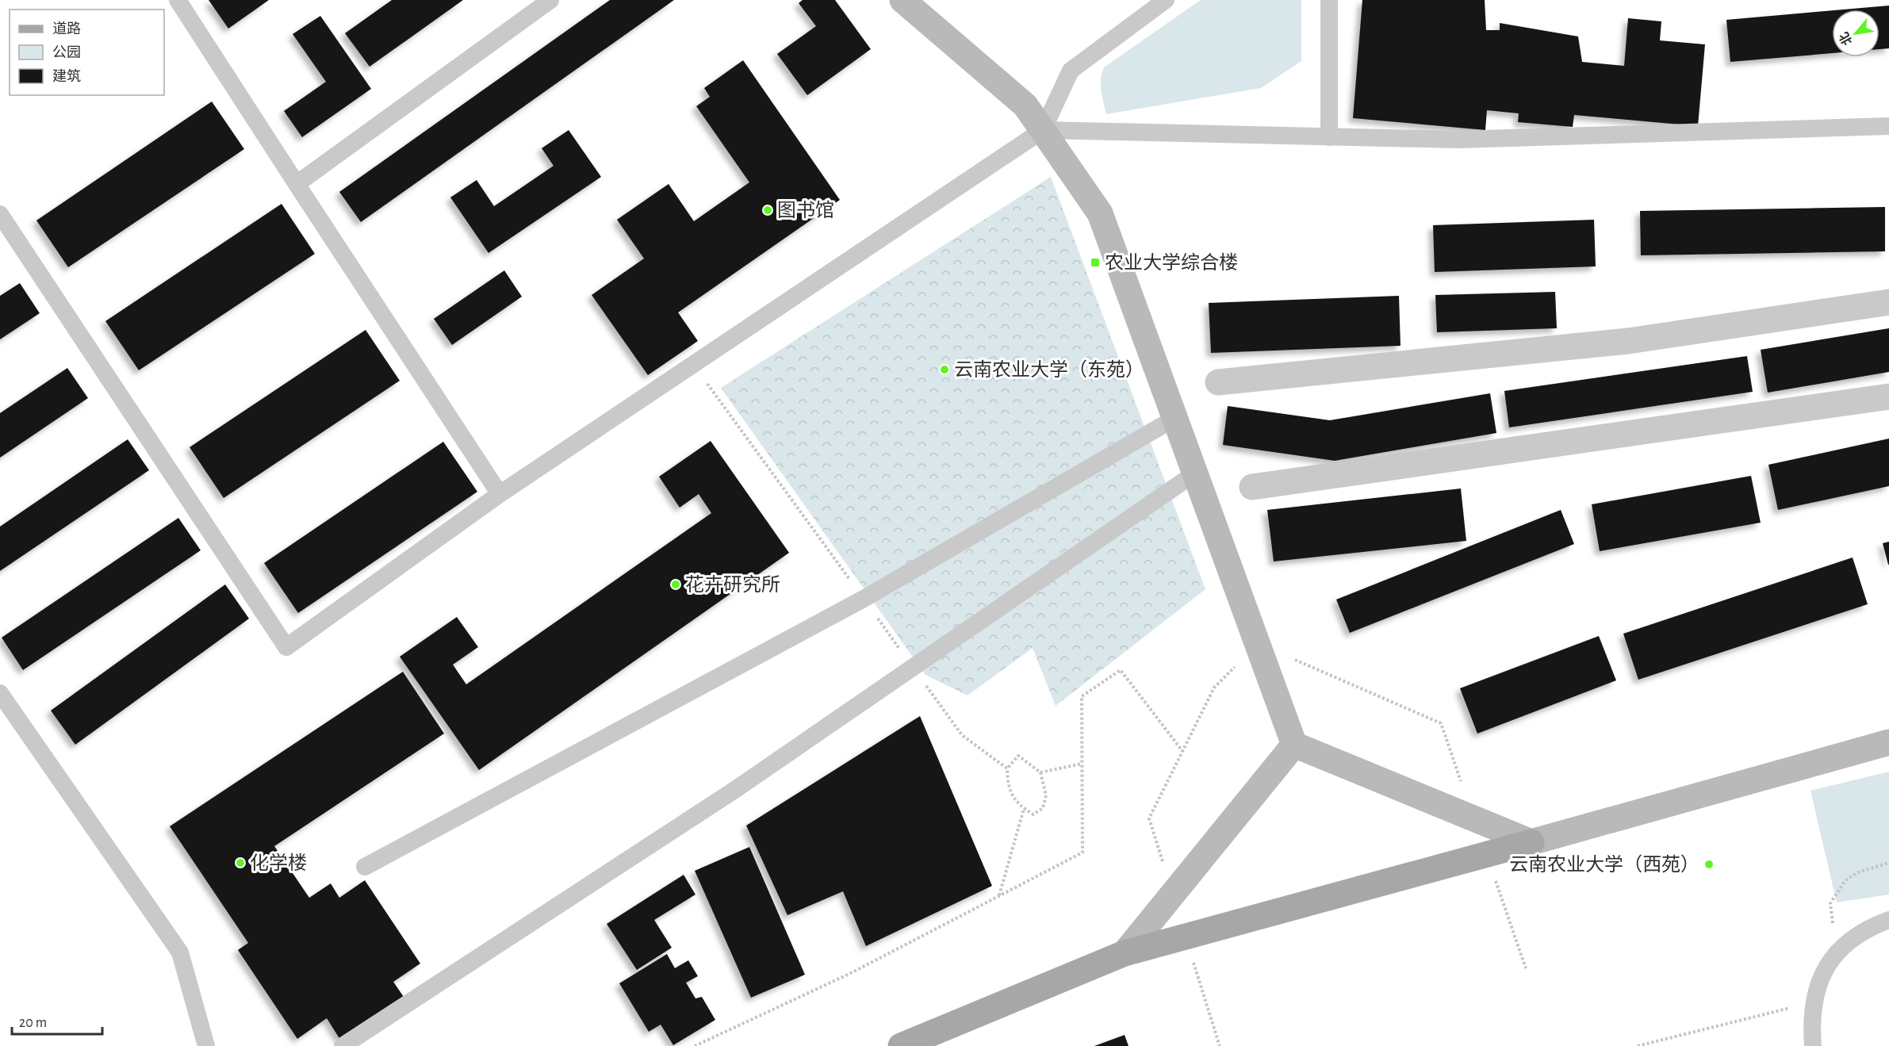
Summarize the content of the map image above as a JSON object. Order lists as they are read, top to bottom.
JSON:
{
  "places": {
    "other": [
      "图书馆",
      "云南农业大学（东苑）",
      "花卉研究所",
      "化学楼",
      "云南农业大学（西苑）"
    ],
    "transit": ["农业大学综合楼"]
  },
  "legend": ["道路", "公园", "建筑"],
  "scale_bar": "20 m",
  "north": "bottom left"
}
